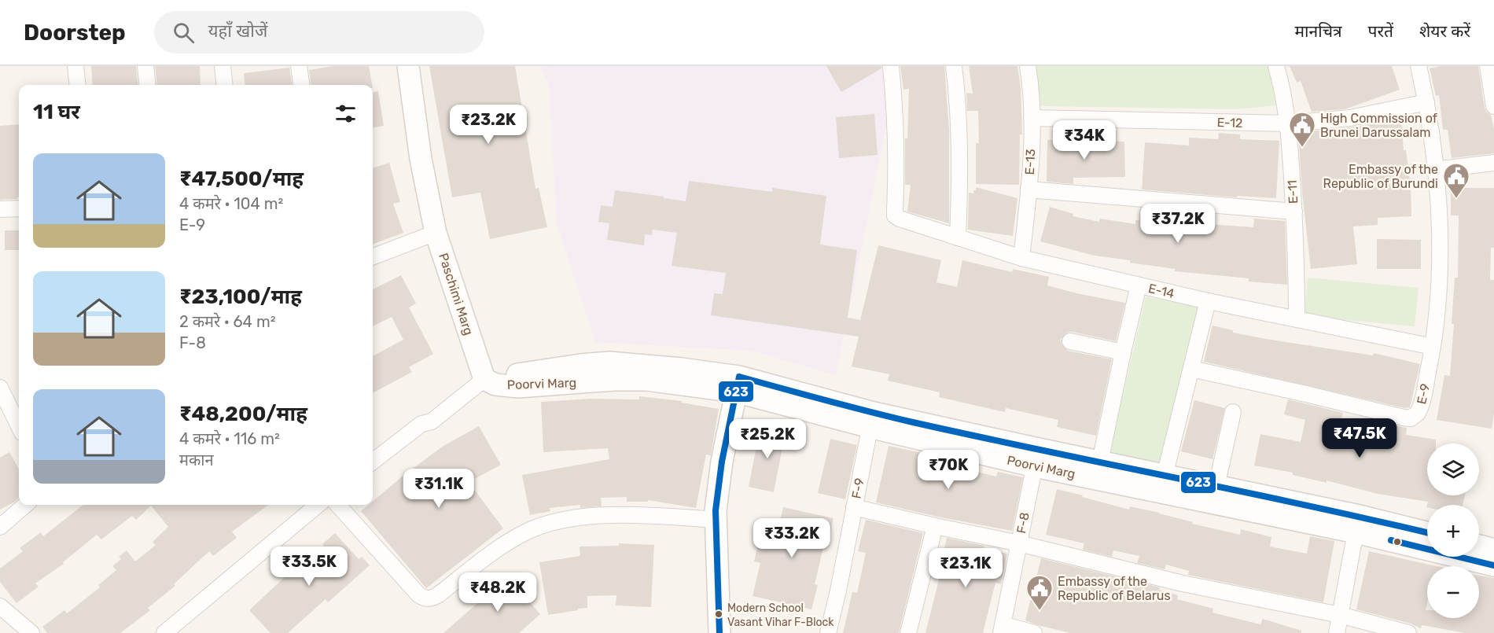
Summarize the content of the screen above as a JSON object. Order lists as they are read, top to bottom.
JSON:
{
  "streets": {
    "main road": ["Paschimi Marg", "Poorvi Marg"],
    "street": [
      "E-12",
      "E-13",
      "E-11",
      "E-14",
      "E-9",
      "F-9",
      "F-8"
    ]
  },
  "crossings": [
    ["E-12", "E-13"],
    ["E-12", "E-11"],
    ["E-12", "E-9"],
    ["E-13", "E-14"],
    ["E-11", "E-14"],
    ["E-14", "E-9"],
    ["Paschimi Marg", "Poorvi Marg"],
    ["Poorvi Marg", "F-9"],
    ["Poorvi Marg", "F-8"]
  ],
  "places": {
    "public building": ["High Commission of Brunei Darussalam", "Embassy of the Republic of Burundi", "Embassy of the Republic of Belarus"],
    "other": ["Modern School Vasant Vihar F-Block"]
  },
  "lines": ["transit line 623"],
  "page": {
    "header": "Doorstep",
    "search": "यहाँ खोजें",
    "nav": ["मानचित्र", "परतें", "शेयर करें"],
    "heading": "11 घर",
    "price": [
      "₹23.2K",
      "₹34K",
      "₹37.2K",
      "₹47.5K",
      "₹25.2K",
      "₹70K",
      "₹31.1K",
      "₹33.2K",
      "₹33.5K",
      "₹23.1K",
      "₹48.2K"
    ],
    "list": [
      {
        "name": "₹47,500/माह",
        "note": "4 कमरे · 104 m² · E-9"
      },
      {
        "name": "₹23,100/माह",
        "note": "2 कमरे · 64 m² · F-8"
      },
      {
        "name": "₹48,200/माह",
        "note": "4 कमरे · 116 m² · मकान"
      }
    ],
    "map_buttons": ["+", "−"]
  }
}
